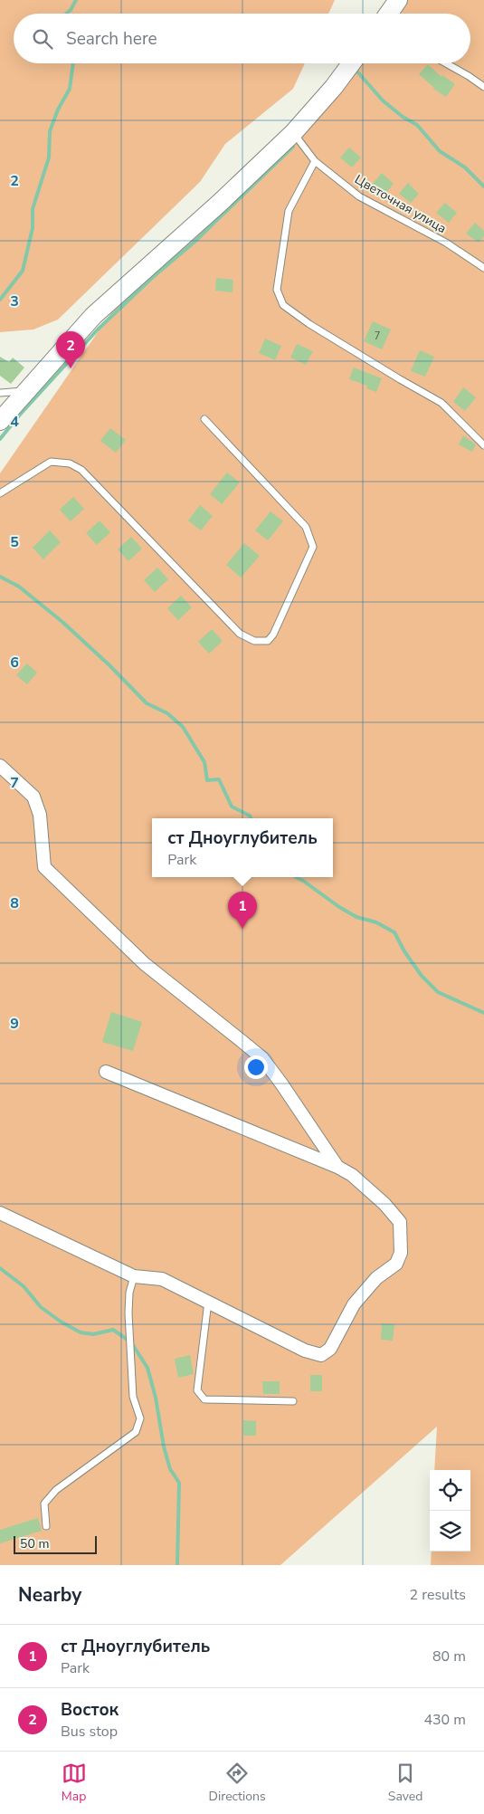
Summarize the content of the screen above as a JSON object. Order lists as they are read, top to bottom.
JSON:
{
  "streets": {
    "lane": ["Цветочная улица"]
  },
  "house_numbers": ["7"],
  "scale_bar": "50 m",
  "page": {
    "search": "Search here",
    "pins": ["2", "1"],
    "popup": ["ст Дноуглубитель", "Park"],
    "scale": "50 m",
    "heading": ["Nearby", "2 results"],
    "list": [
      {
        "mark": "1",
        "name": "ст Дноуглубитель",
        "note": "Park",
        "value": "80 m"
      },
      {
        "mark": "2",
        "name": "Восток",
        "note": "Bus stop",
        "value": "430 m"
      }
    ],
    "nav": ["Map", "Directions", "Saved"]
  },
  "grid": {
    "rows": [
      "2",
      "3",
      "4",
      "5",
      "6",
      "7",
      "8",
      "9"
    ]
  }
}
